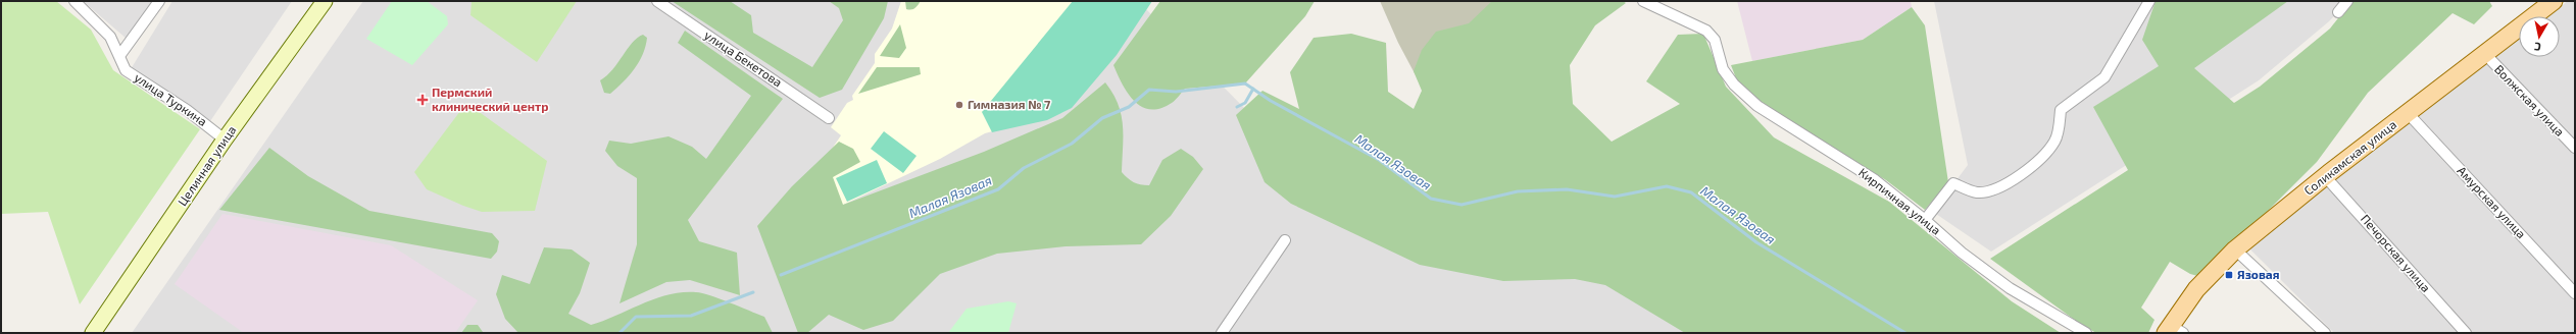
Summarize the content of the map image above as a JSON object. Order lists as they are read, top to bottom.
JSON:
{
  "streets": {
    "main road": ["Соликамская улица", "Целинная улица"],
    "street": [
      "улица Бекетова",
      "улица Туркина",
      "Волжская улица",
      "Кирпичная улица",
      "Амурская улица",
      "Печорская улица"
    ]
  },
  "crossings": [
    ["улица Туркина", "Целинная улица"],
    ["Волжская улица", "Соликамская улица"],
    ["Соликамская улица", "Амурская улица"],
    ["Соликамская улица", "Печорская улица"]
  ],
  "water": ["Малая Язовая"],
  "places": {
    "health": ["Пермский клинический центр"],
    "other": ["Гимназия № 7"],
    "transit": ["Язовая"]
  },
  "north": "bottom"
}
